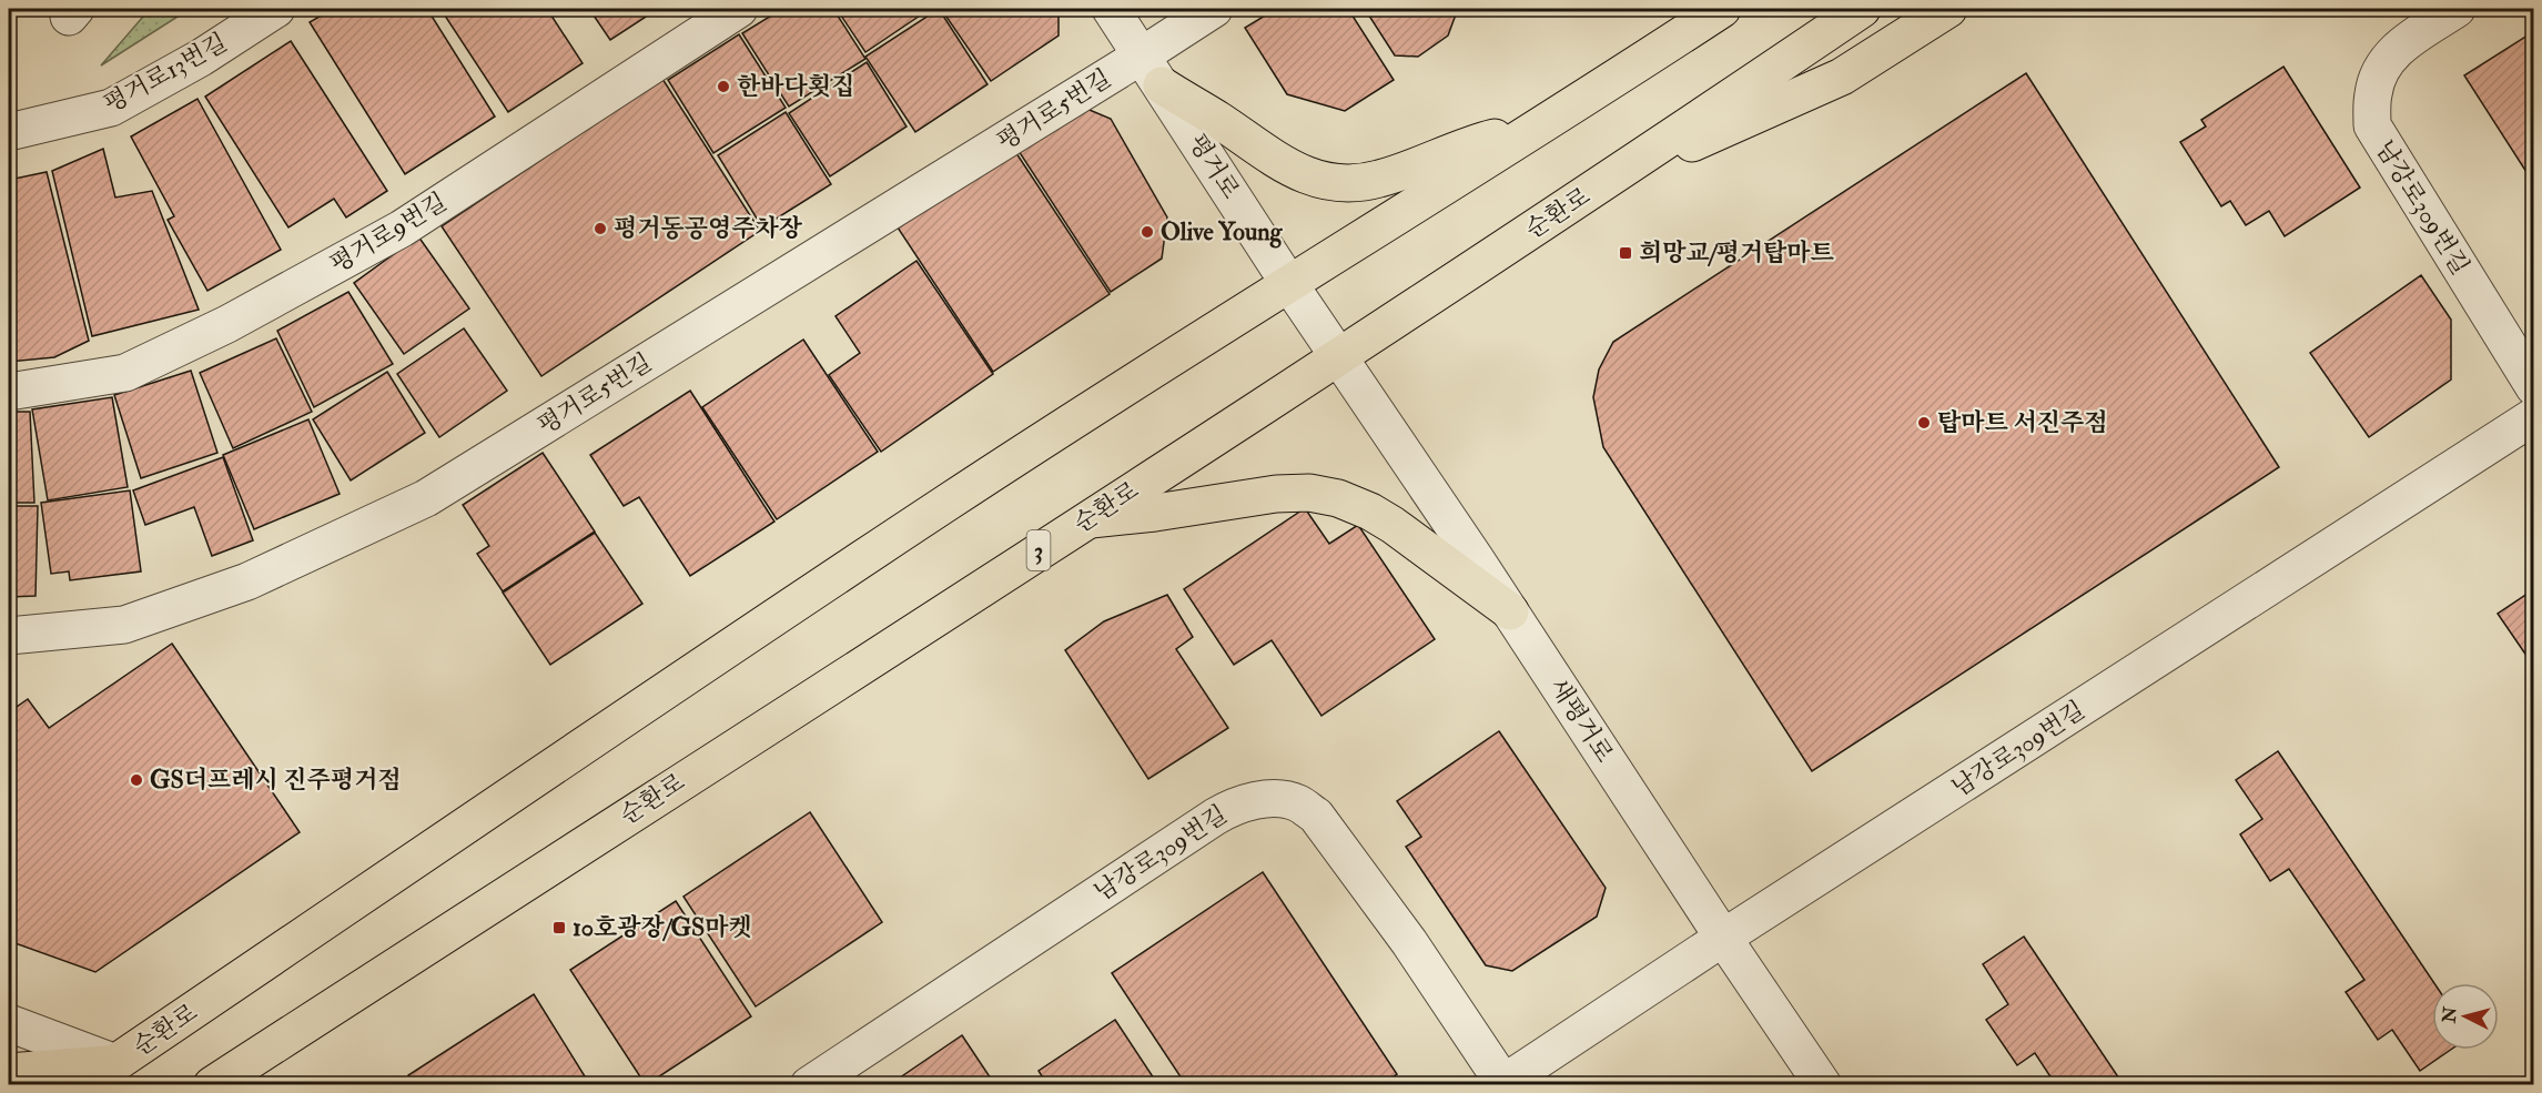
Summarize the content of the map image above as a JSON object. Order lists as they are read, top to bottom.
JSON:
{
  "streets": {
    "main road": ["순환로", "3"],
    "street": [
      "평거로13번길",
      "평거로5번길",
      "평거로",
      "남강로309번길",
      "평거로9번길",
      "새평거로"
    ]
  },
  "crossings": [
    ["평거로5번길", "평거로"],
    ["평거로", "순환로"],
    ["평거로", "새평거로"],
    ["남강로309번길", "새평거로"],
    ["순환로", "새평거로"]
  ],
  "places": {
    "other": [
      "한바다횟집",
      "평거동공영주차장",
      "Olive Young",
      "탑마트 서진주점",
      "GS더프레시 진주평거점"
    ],
    "transit": ["희망교/평거탑마트", "10호광장/GS마켓"]
  },
  "north": "left"
}
